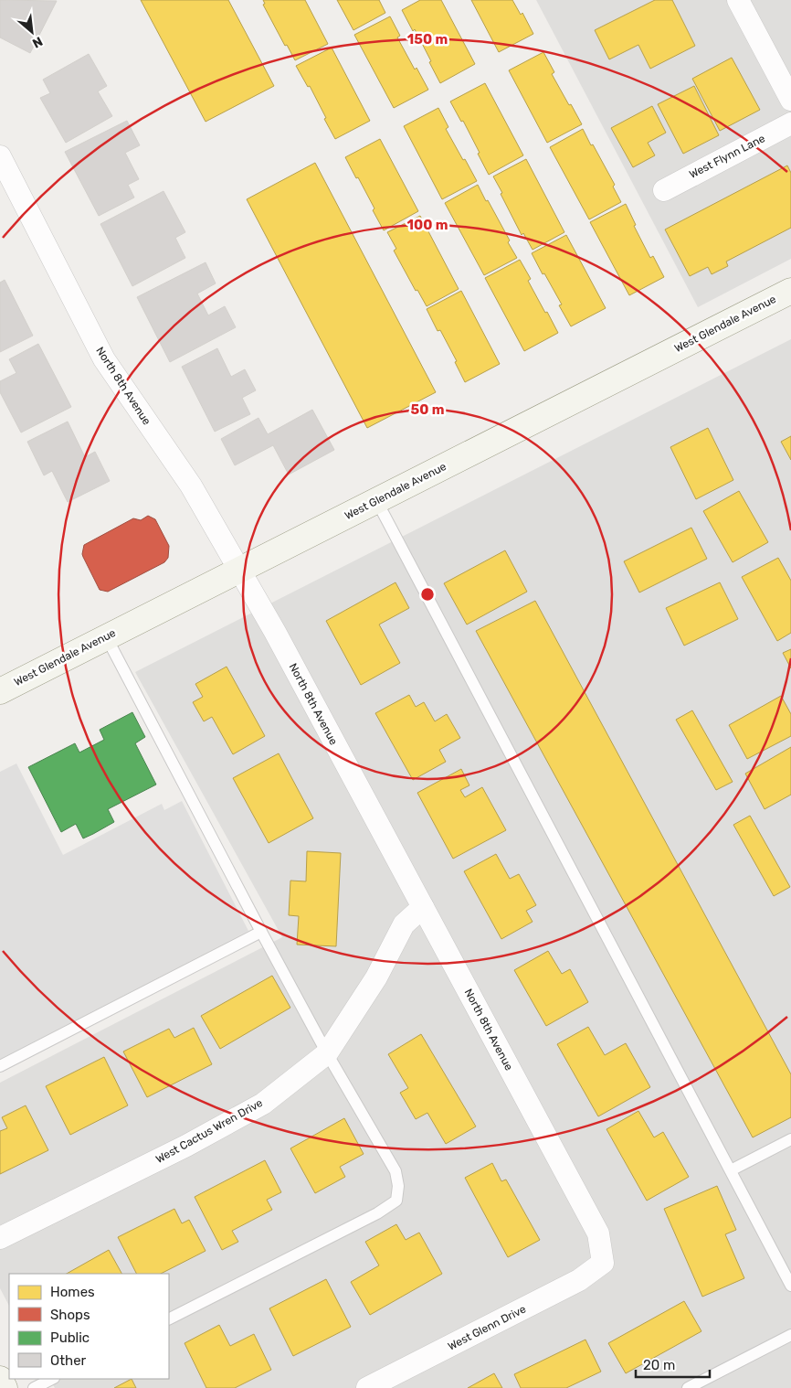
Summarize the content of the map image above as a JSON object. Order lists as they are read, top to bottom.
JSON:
{
  "streets": {
    "main road": ["West Glendale Avenue"],
    "street": [
      "West Flynn Lane",
      "North 8th Avenue",
      "West Cactus Wren Drive",
      "West Glenn Drive"
    ]
  },
  "crossings": [
    ["West Glendale Avenue", "North 8th Avenue"],
    ["North 8th Avenue", "West Cactus Wren Drive"],
    ["North 8th Avenue", "West Glenn Drive"]
  ],
  "legend": [
    "Homes",
    "Shops",
    "Public",
    "Other"
  ],
  "scale_bar": "20 m",
  "north": "bottom right",
  "rings": ["150 m", "100 m", "50 m"]
}
